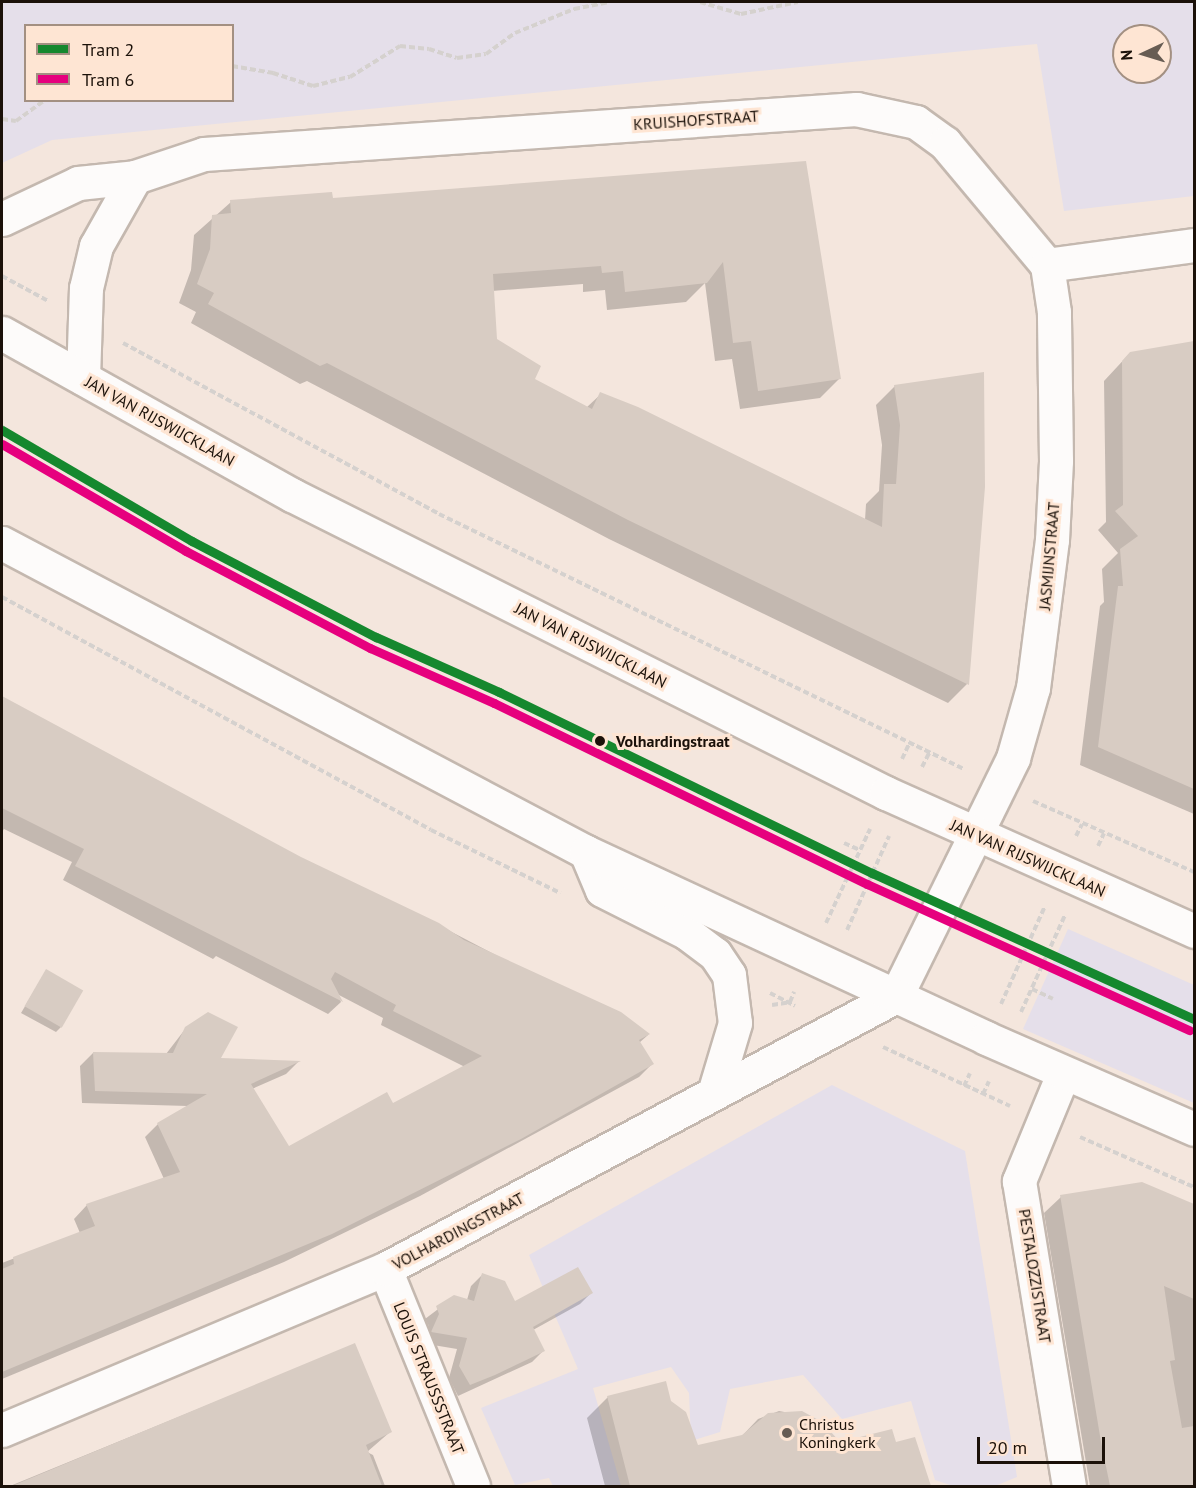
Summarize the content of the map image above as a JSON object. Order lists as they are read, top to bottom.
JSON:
{
  "streets": {
    "street": [
      "KRUISHOFSTRAAT",
      "JAN VAN RIJSWIJCKLAAN",
      "JASMIJNSTRAAT",
      "VOLHARDINGSTRAAT",
      "PESTALOZZISTRAAT",
      "LOUIS STRAUSSSTRAAT"
    ]
  },
  "crossings": [
    ["KRUISHOFSTRAAT", "JASMIJNSTRAAT"],
    ["JAN VAN RIJSWIJCKLAAN", "JASMIJNSTRAAT"],
    ["JASMIJNSTRAAT", "VOLHARDINGSTRAAT"],
    ["VOLHARDINGSTRAAT", "LOUIS STRAUSSSTRAAT"]
  ],
  "places": ["Volhardingstraat", "Christus Koningkerk"],
  "lines": ["tram line 2", "tram line 6"],
  "legend": ["Tram 2", "Tram 6"],
  "scale_bar": "20 m",
  "north": "left"
}
